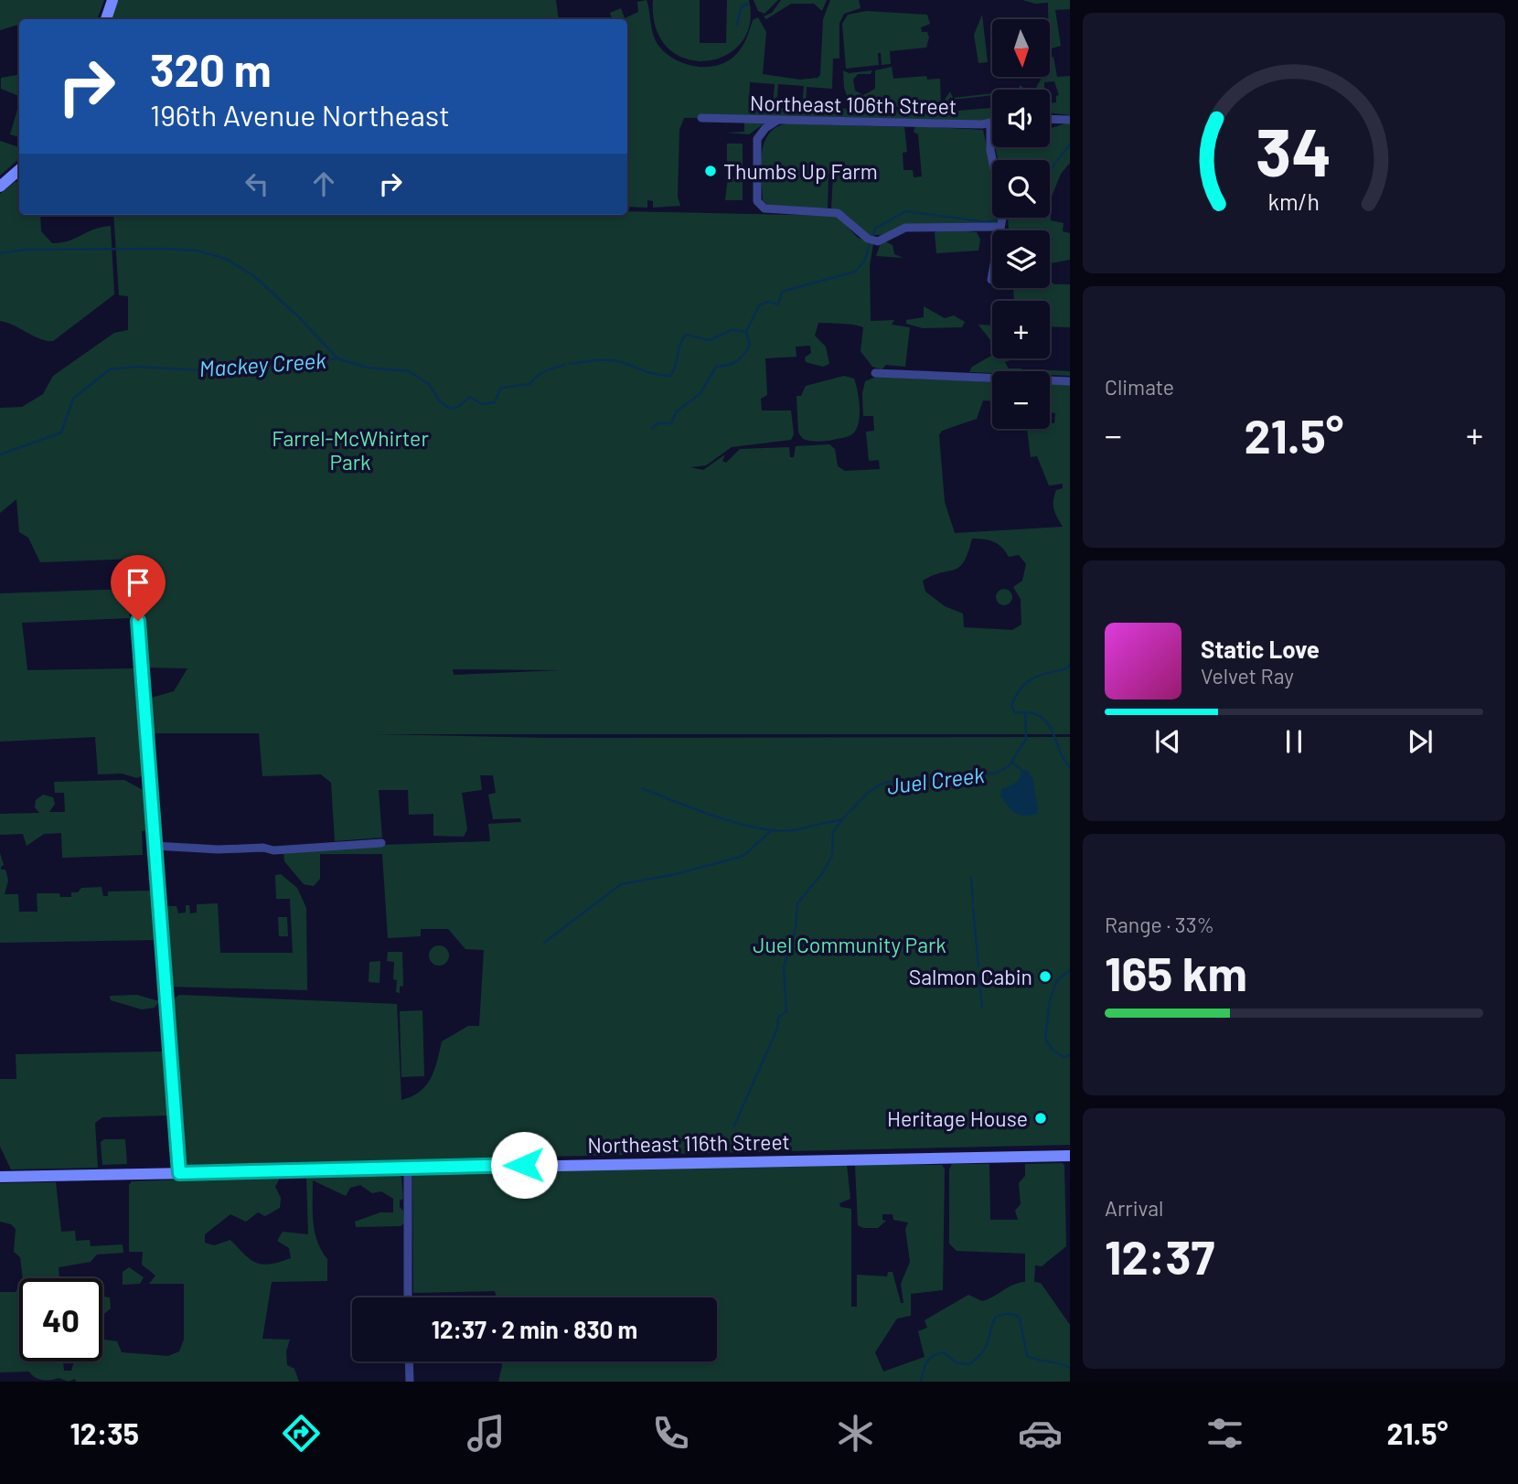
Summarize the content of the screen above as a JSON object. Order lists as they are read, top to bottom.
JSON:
{
  "streets": {
    "street": ["Northeast 106th Street", "Northeast 116th Street"]
  },
  "water": ["Mackey Creek", "Juel Creek"],
  "parks": ["Farrel-McWhirter Park", "Juel Community Park"],
  "places": ["Thumbs Up Farm", "Salmon Cabin", "Heritage House"],
  "north": "bottom",
  "page": {
    "map_buttons": ["+", "−"],
    "turn": ["320 m", "196th Avenue Northeast"],
    "tile": [
      "Climate",
      ["Range · 33%", "165 km"],
      ["Arrival", "12:37"]
    ],
    "heat": ["−", "21.5°", "+"],
    "song": ["Static Love", "Velvet Ray"],
    "limit": "40",
    "trip": "12:37 · 2 min · 830 m",
    "tabs": ["12:35", "21.5°"],
    "gauge": ["34", "km/h"]
  }
}
